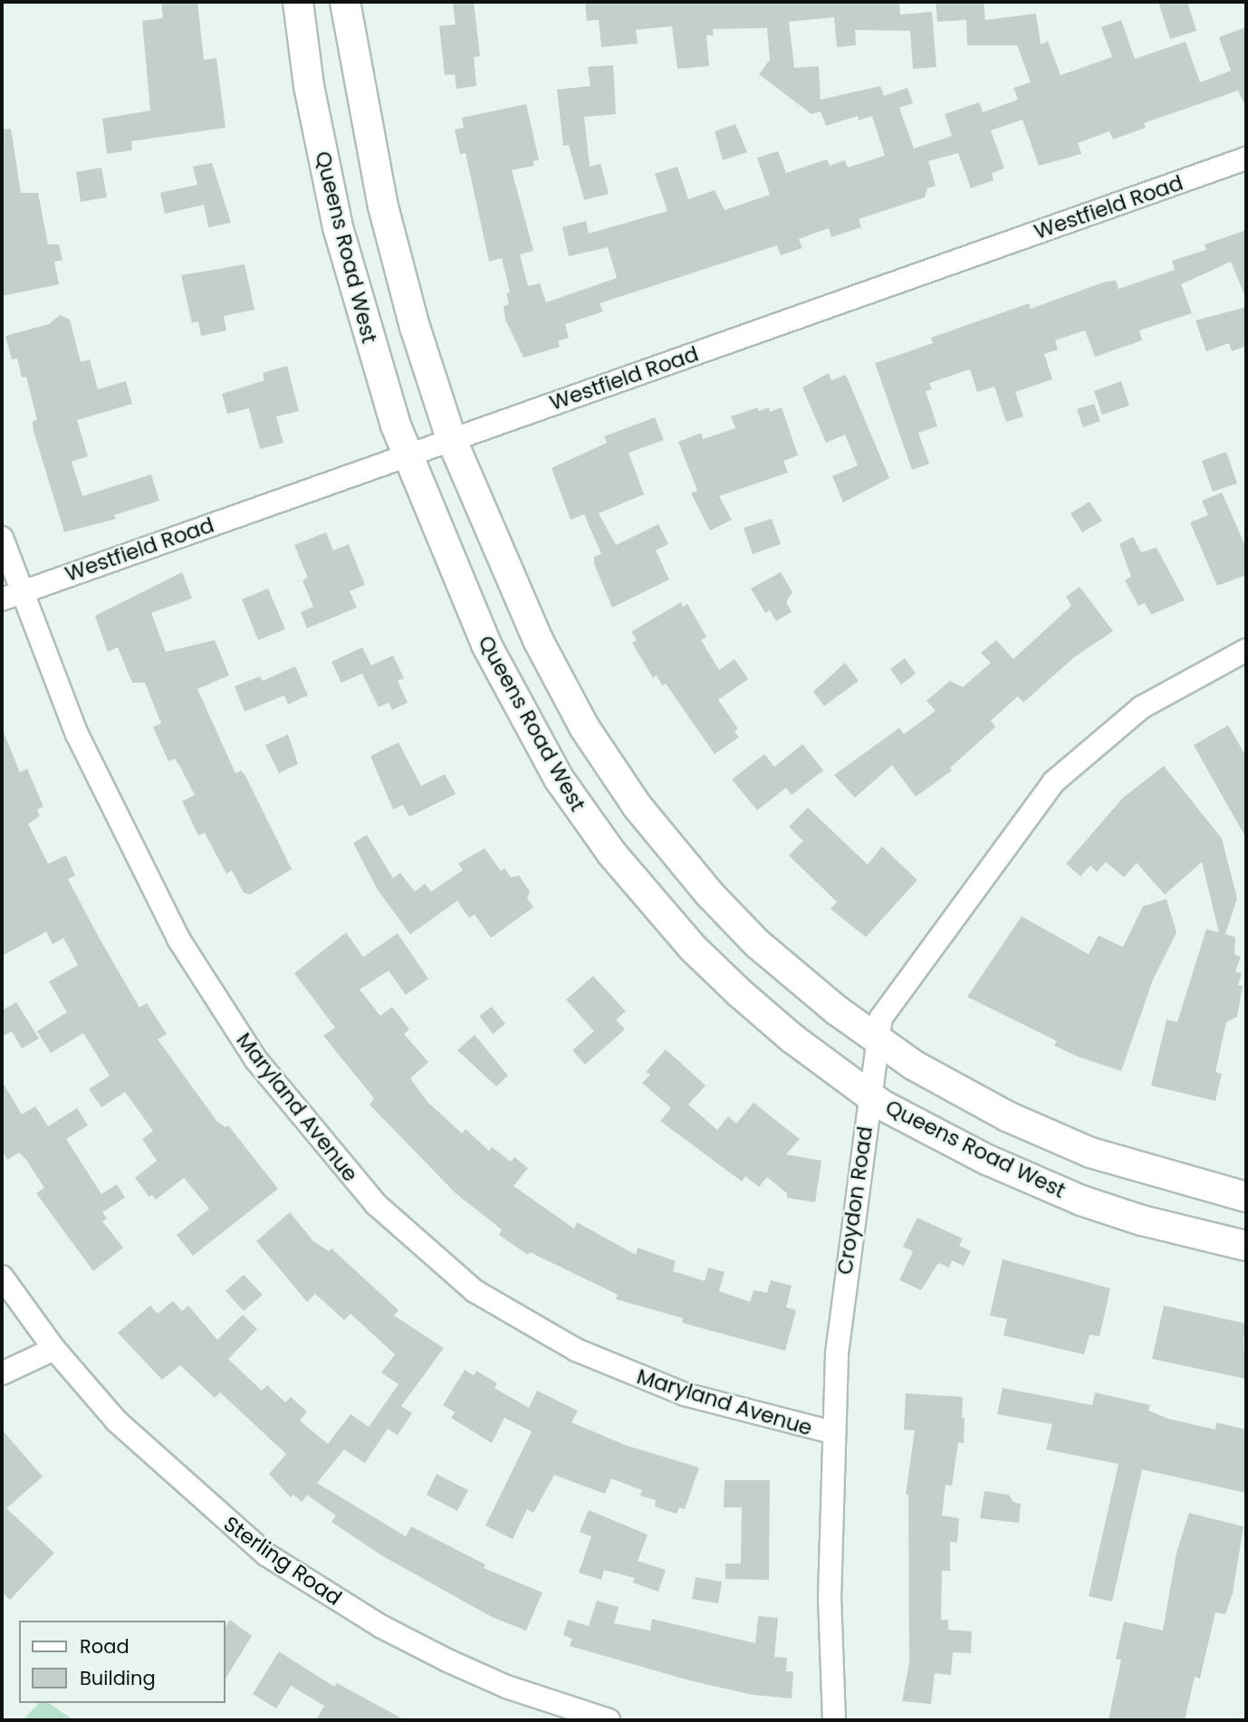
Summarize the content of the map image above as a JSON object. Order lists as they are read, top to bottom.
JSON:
{
  "streets": {
    "street": [
      "Westfield Road",
      "Queens Road West",
      "Maryland Avenue",
      "Croydon Road",
      "Sterling Road"
    ]
  },
  "crossings": [
    ["Westfield Road", "Queens Road West"],
    ["Westfield Road", "Maryland Avenue"],
    ["Queens Road West", "Croydon Road"],
    ["Maryland Avenue", "Croydon Road"]
  ],
  "legend": ["Road", "Building"]
}
